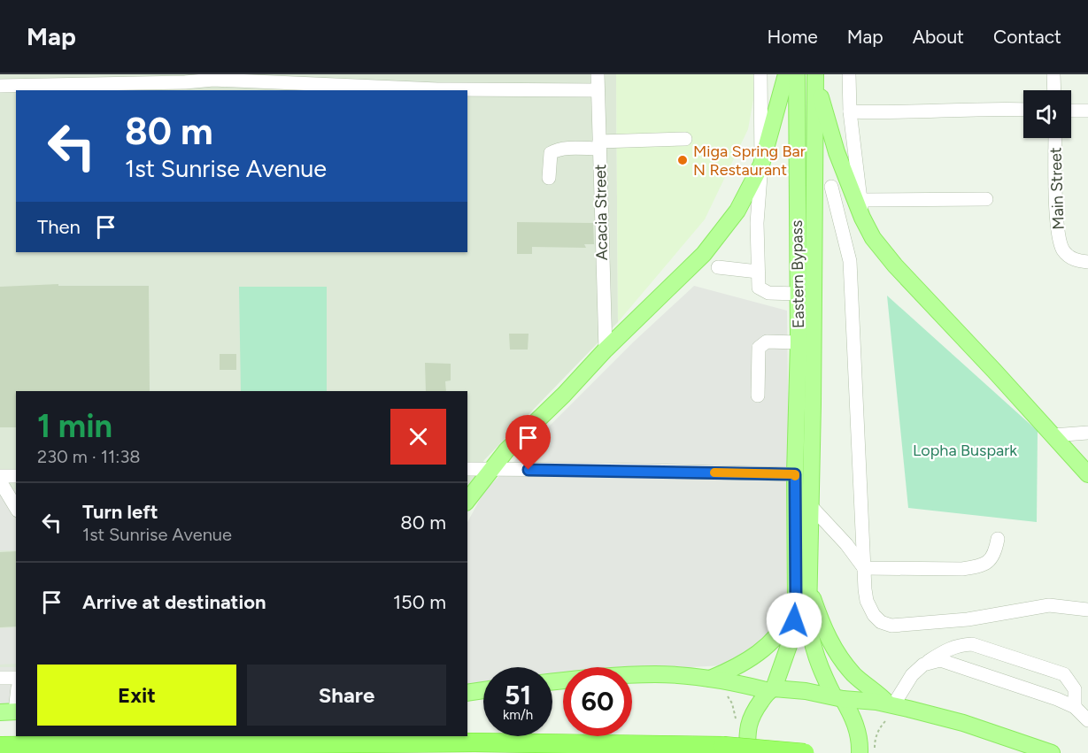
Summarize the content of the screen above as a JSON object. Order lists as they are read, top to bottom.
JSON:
{
  "streets": {
    "main road": ["Eastern Bypass"],
    "street": ["Main Street", "Acacia Street"]
  },
  "parks": ["Lopha Buspark"],
  "places": ["Miga Spring Bar N Restaurant"],
  "page": {
    "header": "Map",
    "nav": [
      "Home",
      "Map",
      "About",
      "Contact"
    ],
    "turn": ["80 m", "1st Sunrise Avenue"],
    "then": "Then",
    "heading": ["1 min", "230 m · 11:38"],
    "list": [
      {
        "name": "Turn left",
        "note": "1st Sunrise Avenue",
        "value": "80 m"
      },
      {
        "name": "Arrive at destination",
        "value": "150 m"
      }
    ],
    "buttons": ["Exit", "Share"],
    "speed": "51 km/h",
    "limit": "60"
  }
}
